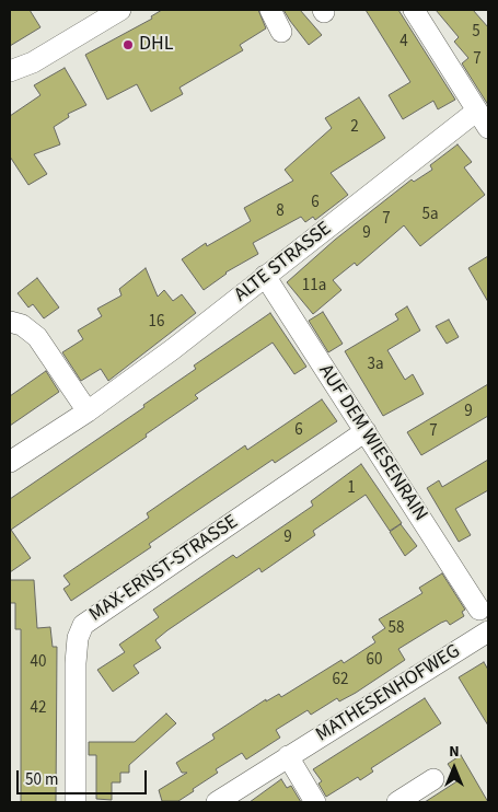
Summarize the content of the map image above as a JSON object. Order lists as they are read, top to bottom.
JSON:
{
  "streets": {
    "street": [
      "ALTE STRASSE",
      "AUF DEM WIESENRAIN",
      "MAX-ERNST-STRASSE",
      "MATHESENHOFWEG"
    ]
  },
  "crossings": [
    ["ALTE STRASSE", "AUF DEM WIESENRAIN"],
    ["AUF DEM WIESENRAIN", "MAX-ERNST-STRASSE"]
  ],
  "places": ["DHL"],
  "house_numbers": [
    "5",
    "4",
    "7",
    "2",
    "6",
    "8",
    "5a",
    "7",
    "9",
    "11a",
    "16",
    "3a",
    "9",
    "6",
    "7",
    "1",
    "9",
    "58",
    "60",
    "40",
    "62",
    "42"
  ],
  "scale_bar": "50 m",
  "north": "top"
}
